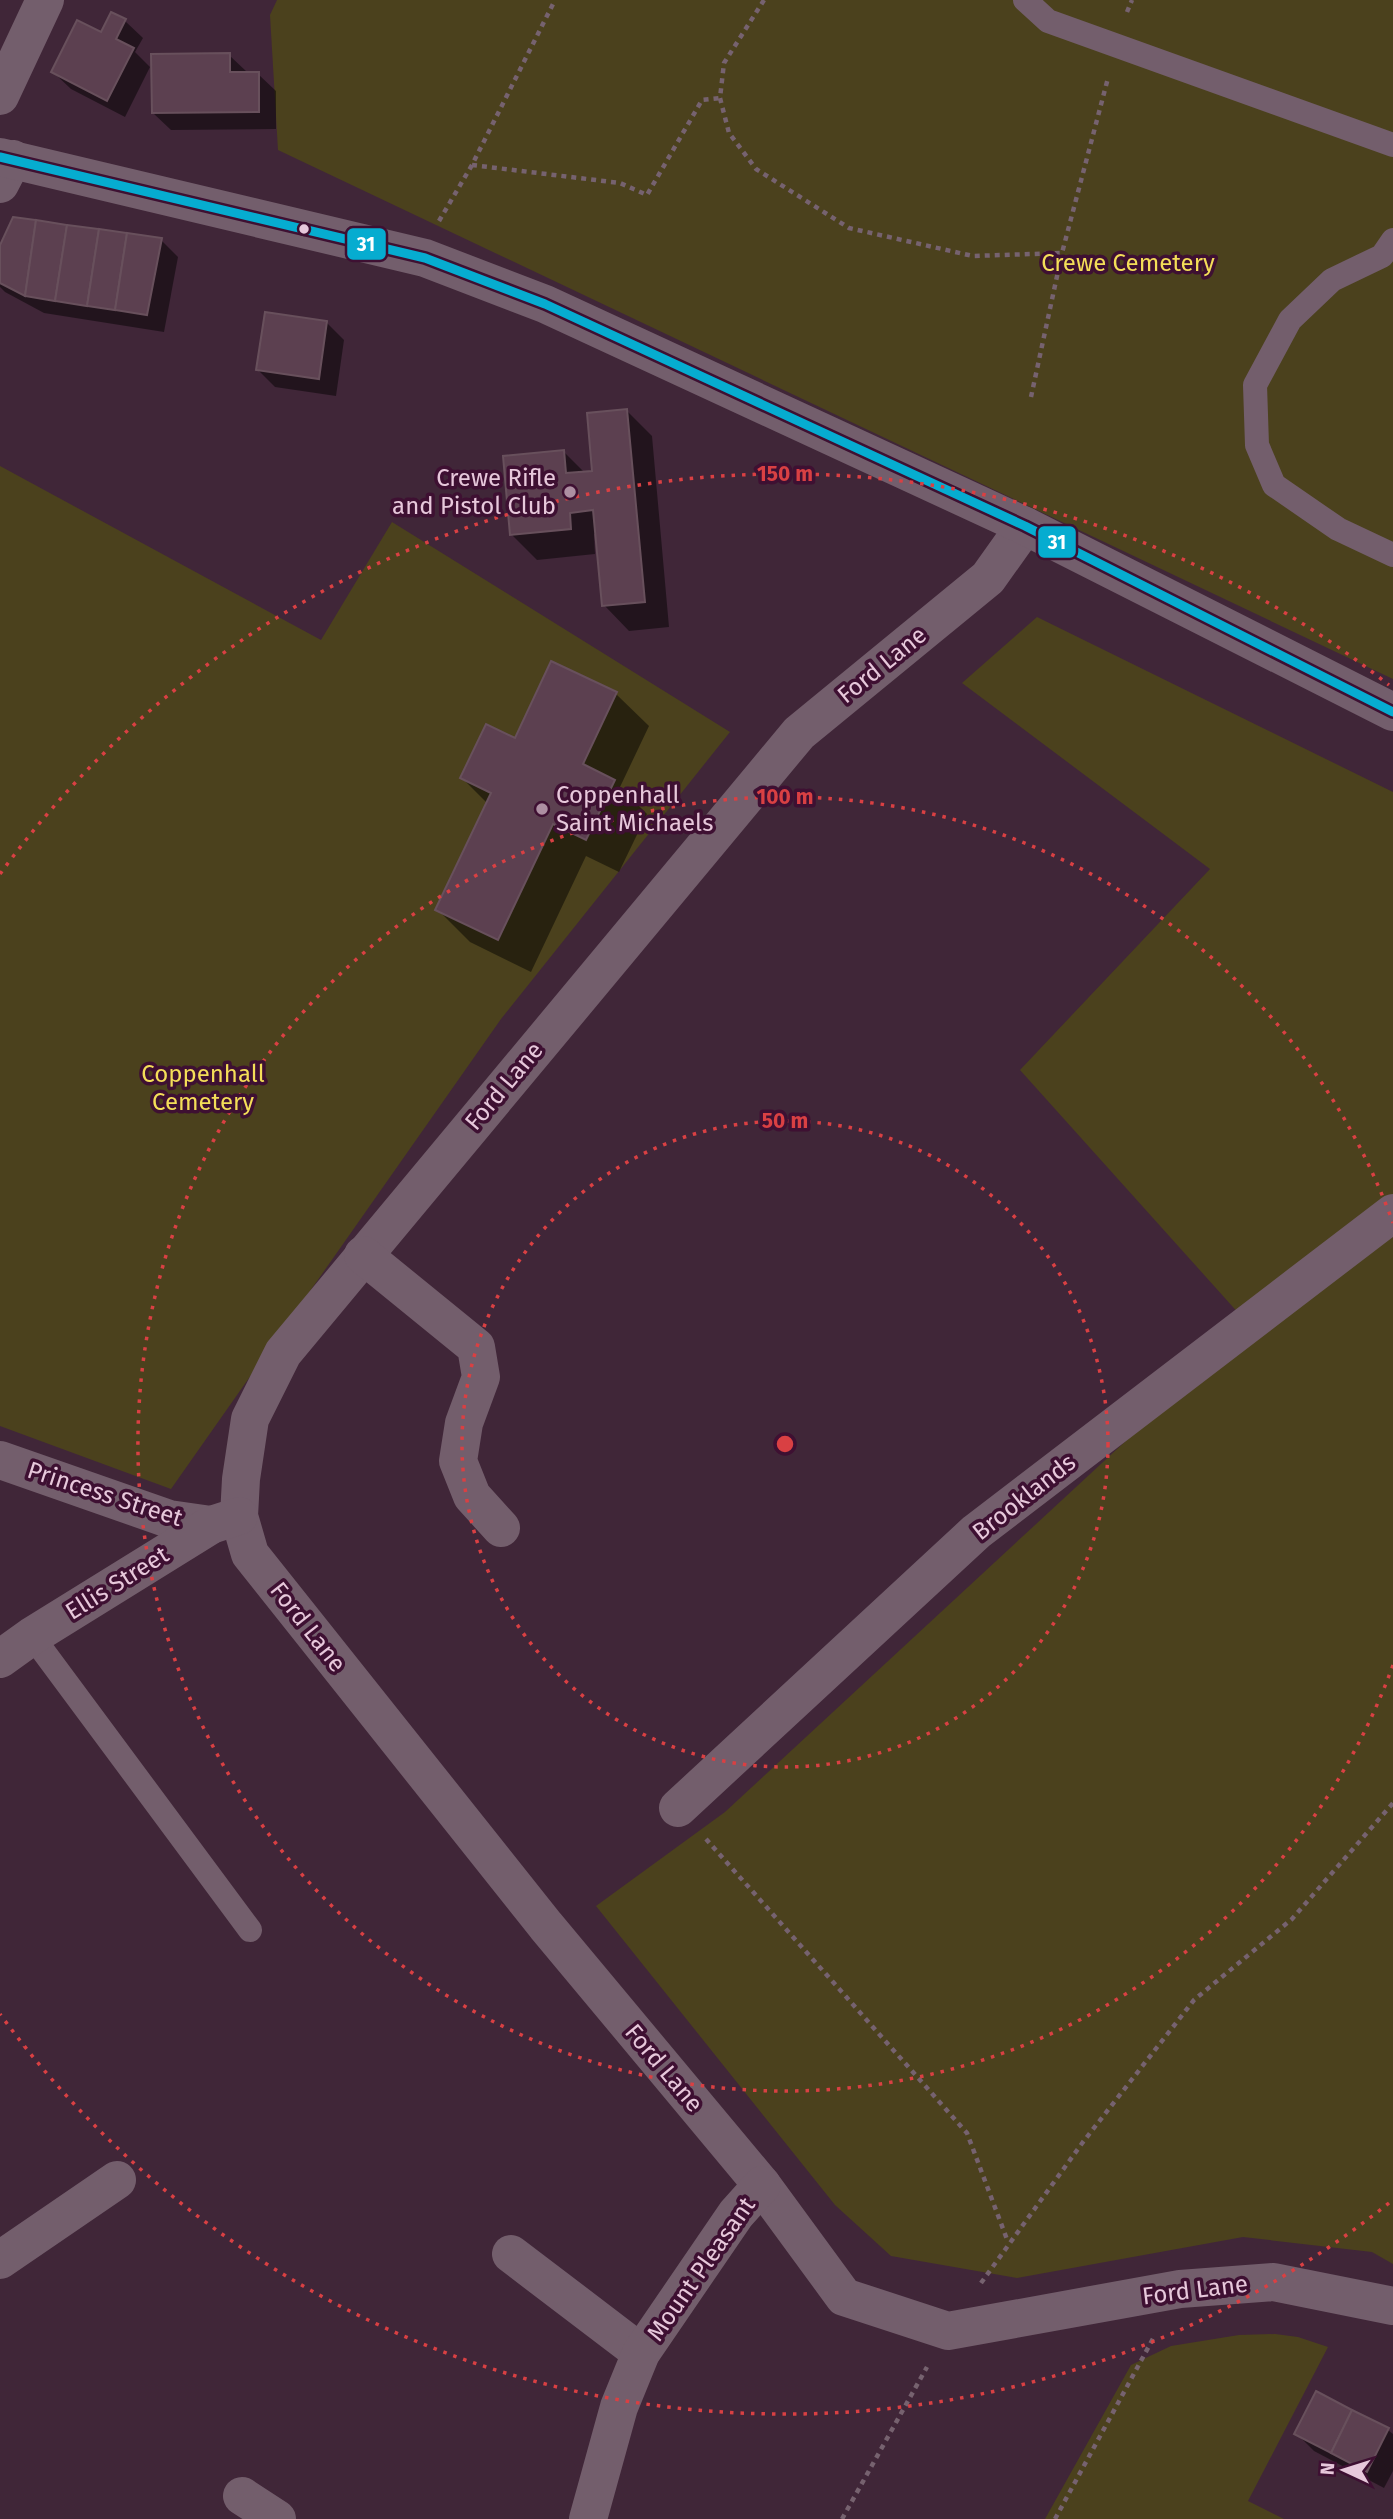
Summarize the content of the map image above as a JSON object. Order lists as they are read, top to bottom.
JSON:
{
  "streets": {
    "street": [
      "Ford Lane",
      "Princess Street",
      "Brooklands",
      "Ellis Street",
      "Mount Pleasant"
    ]
  },
  "crossings": [
    ["Ford Lane", "Princess Street"],
    ["Ford Lane", "Ellis Street"],
    ["Ford Lane", "Mount Pleasant"],
    ["Princess Street", "Ellis Street"]
  ],
  "parks": ["Crewe Cemetery", "Coppenhall Cemetery"],
  "places": ["Crewe Rifle and Pistol Club", "Coppenhall Saint Michaels"],
  "lines": ["transit line 31"],
  "north": "left",
  "rings": ["150 m", "100 m", "50 m"]
}
